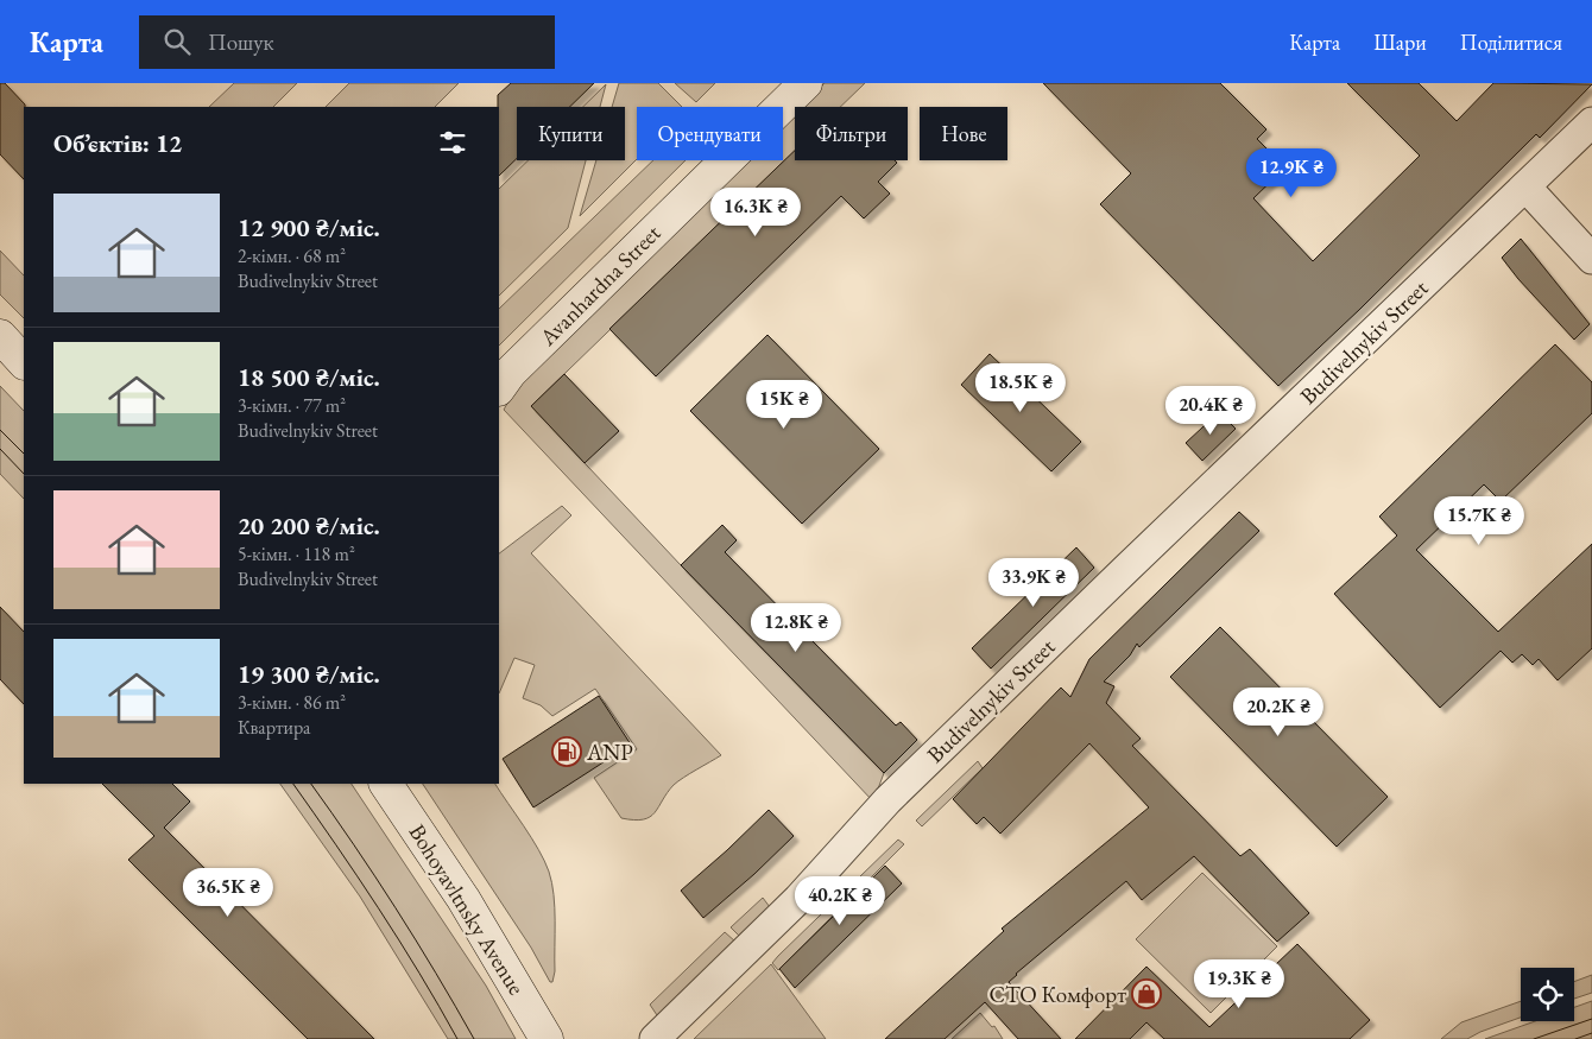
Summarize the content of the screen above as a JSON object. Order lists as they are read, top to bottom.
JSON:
{
  "streets": {
    "street": ["Avanhardna Street", "Budivelnykiv Street", "Bohoyavltnsky Avenue"]
  },
  "places": {
    "fuel station": ["ANP"],
    "shop": ["СТО Комфорт"]
  },
  "page": {
    "header": "Карта",
    "search": "Пошук",
    "nav": ["Карта", "Шари", "Поділитися"],
    "chip": [
      "Купити",
      "Орендувати",
      "Фільтри",
      "Нове"
    ],
    "heading": "Об’єктів: 12",
    "price": [
      "12.9K ₴",
      "16.3K ₴",
      "18.5K ₴",
      "15K ₴",
      "20.4K ₴",
      "15.7K ₴",
      "33.9K ₴",
      "12.8K ₴",
      "20.2K ₴",
      "36.5K ₴",
      "40.2K ₴",
      "19.3K ₴"
    ],
    "list": [
      {
        "name": "12 900 ₴/міс.",
        "note": "2-кімн. · 68 m² · Budivelnykiv Street"
      },
      {
        "name": "18 500 ₴/міс.",
        "note": "3-кімн. · 77 m² · Budivelnykiv Street"
      },
      {
        "name": "20 200 ₴/міс.",
        "note": "5-кімн. · 118 m² · Budivelnykiv Street"
      },
      {
        "name": "19 300 ₴/міс.",
        "note": "3-кімн. · 86 m² · Квартира"
      }
    ]
  }
}
